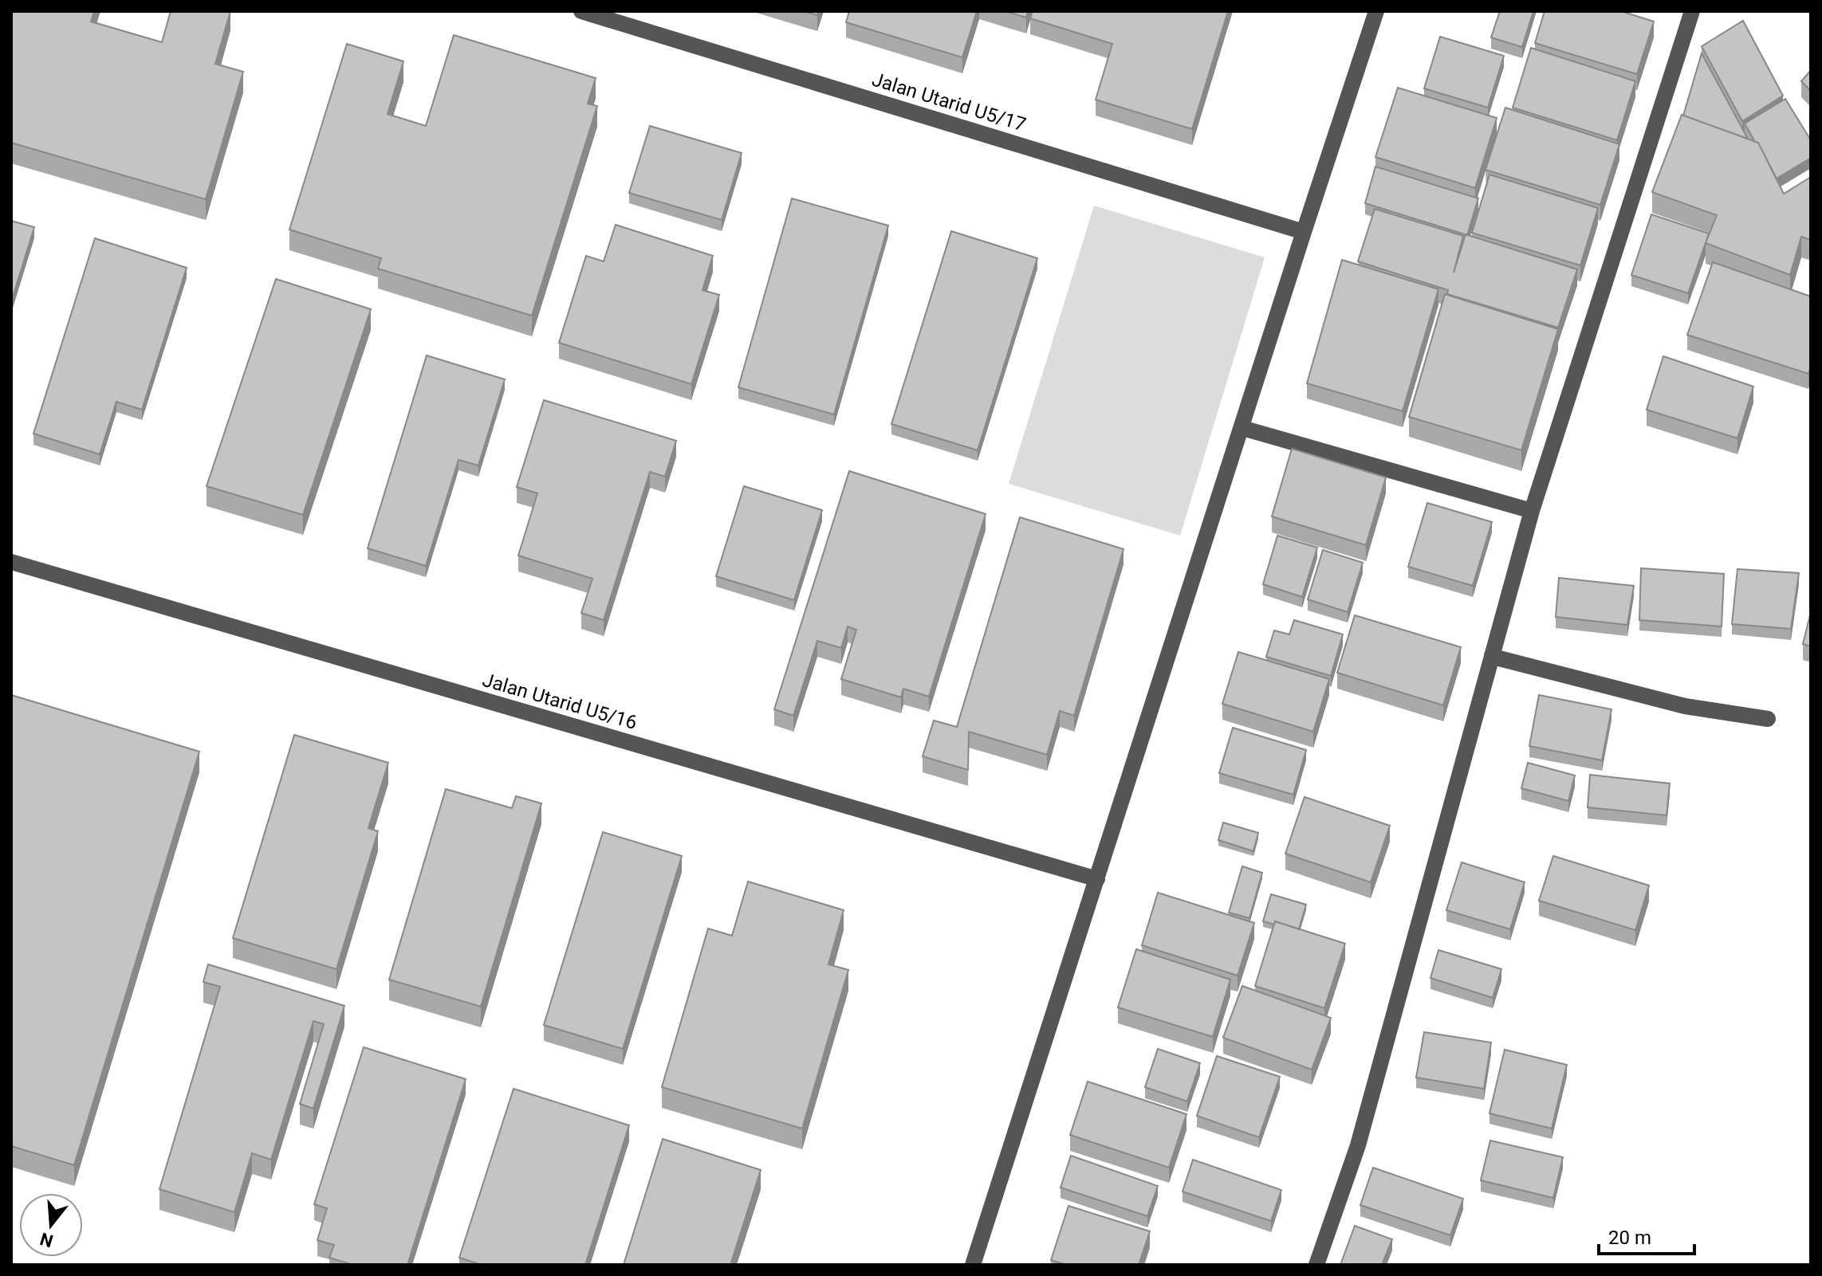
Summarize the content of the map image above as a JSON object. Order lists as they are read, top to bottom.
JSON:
{
  "streets": {
    "street": ["Jalan Utarid U5/17", "Jalan Utarid U5/16"]
  },
  "scale_bar": "20 m",
  "north": "bottom"
}
